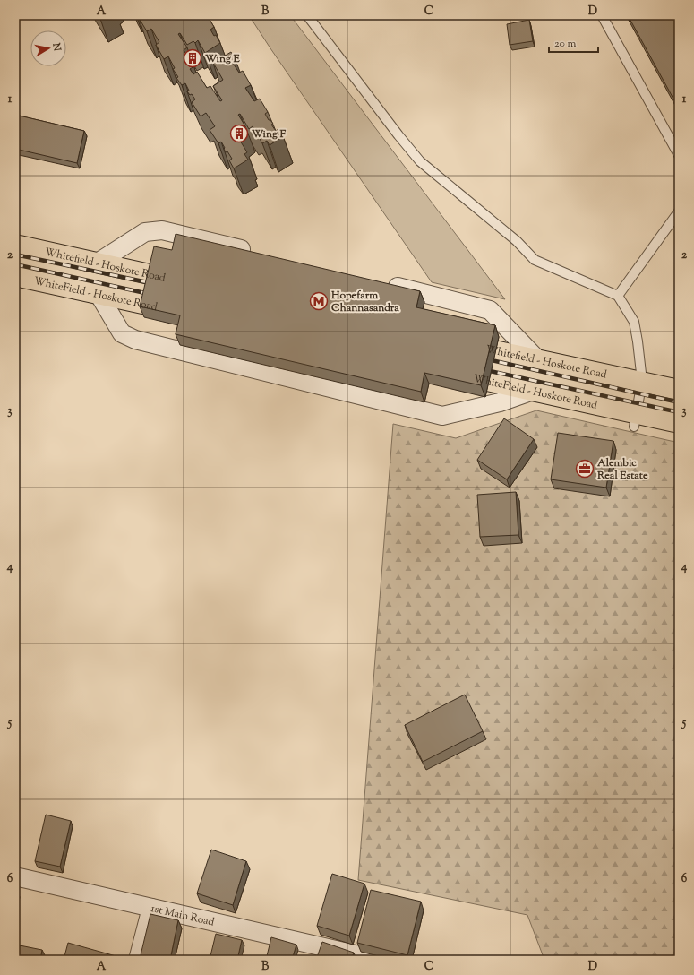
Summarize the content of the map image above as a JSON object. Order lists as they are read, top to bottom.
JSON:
{
  "streets": {
    "main road": ["Whitefield - Hoskote Road", "WhiteField - Hoskote Road"],
    "street": ["1st Main Road"]
  },
  "places": {
    "building": ["Wing E", "Wing F"],
    "metro station": ["Hopefarm Channasandra"],
    "office": ["Alembic Real Estate"]
  },
  "scale_bar": "20 m",
  "north": "right",
  "grid": {
    "columns": [
      "A",
      "B",
      "C",
      "D"
    ],
    "rows": [
      "1",
      "2",
      "3",
      "4",
      "5",
      "6"
    ]
  }
}
